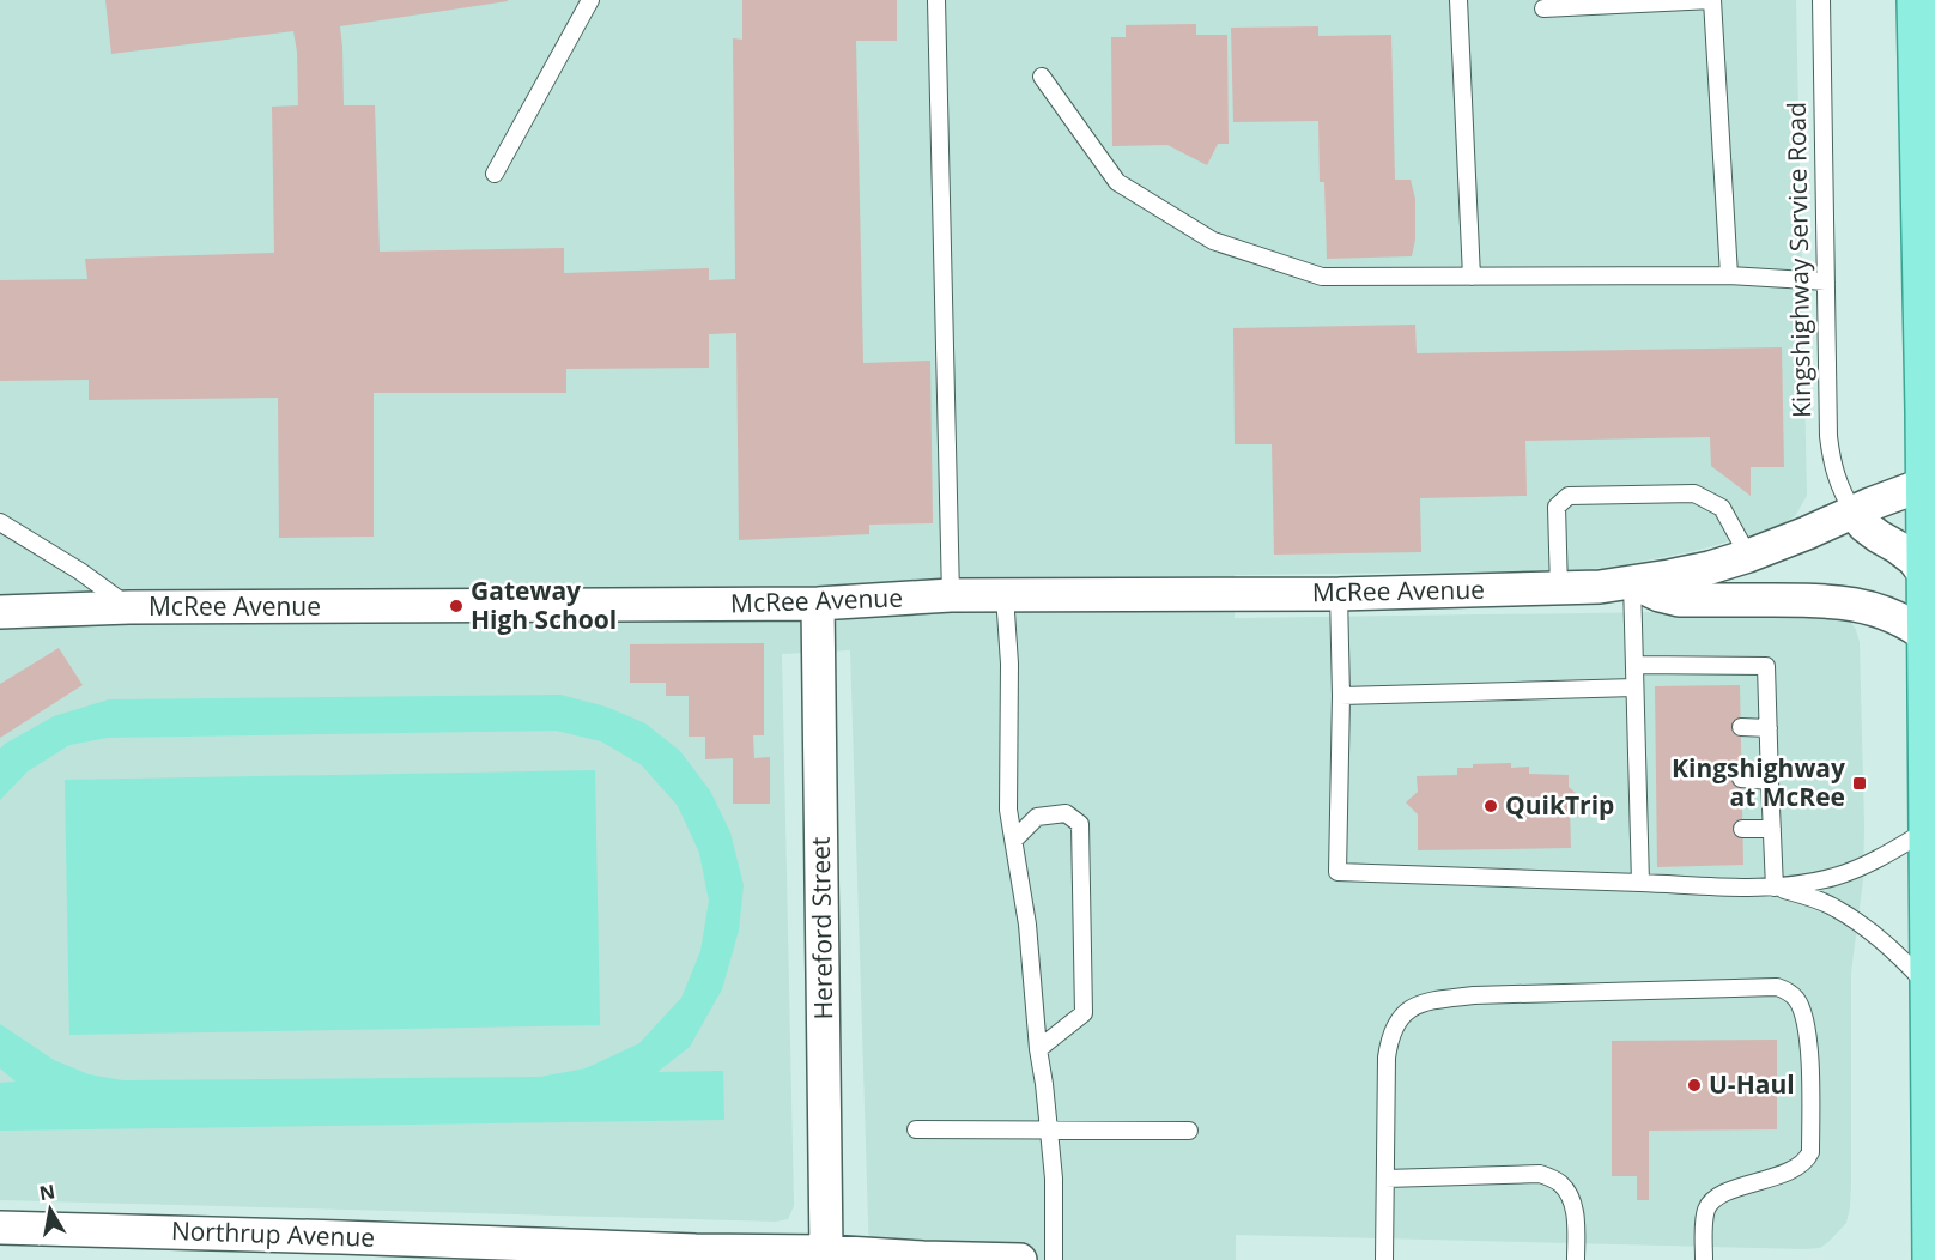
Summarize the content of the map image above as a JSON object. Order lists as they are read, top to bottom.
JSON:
{
  "streets": {
    "street": ["McRee Avenue", "Hereford Street", "Northrup Avenue"],
    "lane": ["Kingshighway Service Road"]
  },
  "crossings": [
    ["Kingshighway Service Road", "McRee Avenue"],
    ["McRee Avenue", "Hereford Street"],
    ["Hereford Street", "Northrup Avenue"]
  ],
  "places": {
    "other": ["Gateway High School", "QuikTrip", "U-Haul"],
    "transit": ["Kingshighway at McRee"]
  },
  "north": "top"
}
